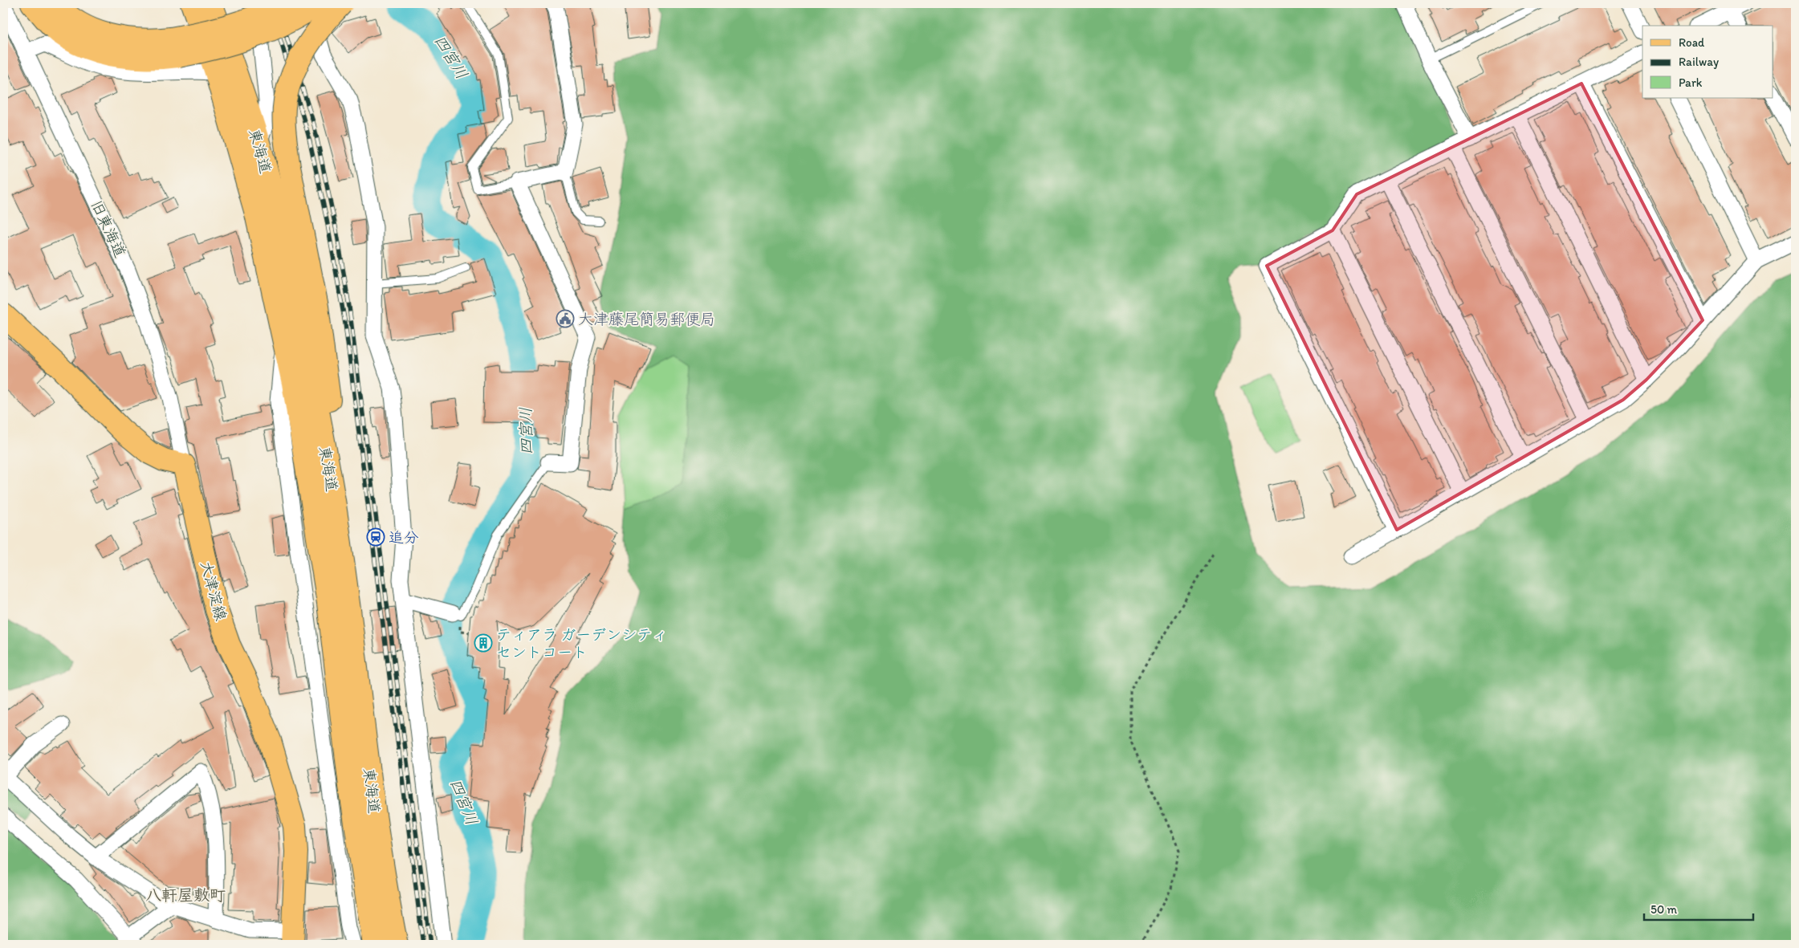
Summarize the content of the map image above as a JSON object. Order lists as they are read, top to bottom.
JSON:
{
  "streets": {
    "main road": ["東海道", "大津淀線"],
    "street": ["旧東海道"]
  },
  "crossings": [
    ["旧東海道", "大津淀線"]
  ],
  "districts": ["八軒屋敷町"],
  "water": ["四宮川"],
  "places": {
    "public building": ["大津藤尾簡易郵便局"],
    "station": ["追分"],
    "building": ["ティアラ ガーデンシティ セントコート"]
  },
  "legend": ["Road", "Railway", "Park"],
  "scale_bar": "50 m"
}
